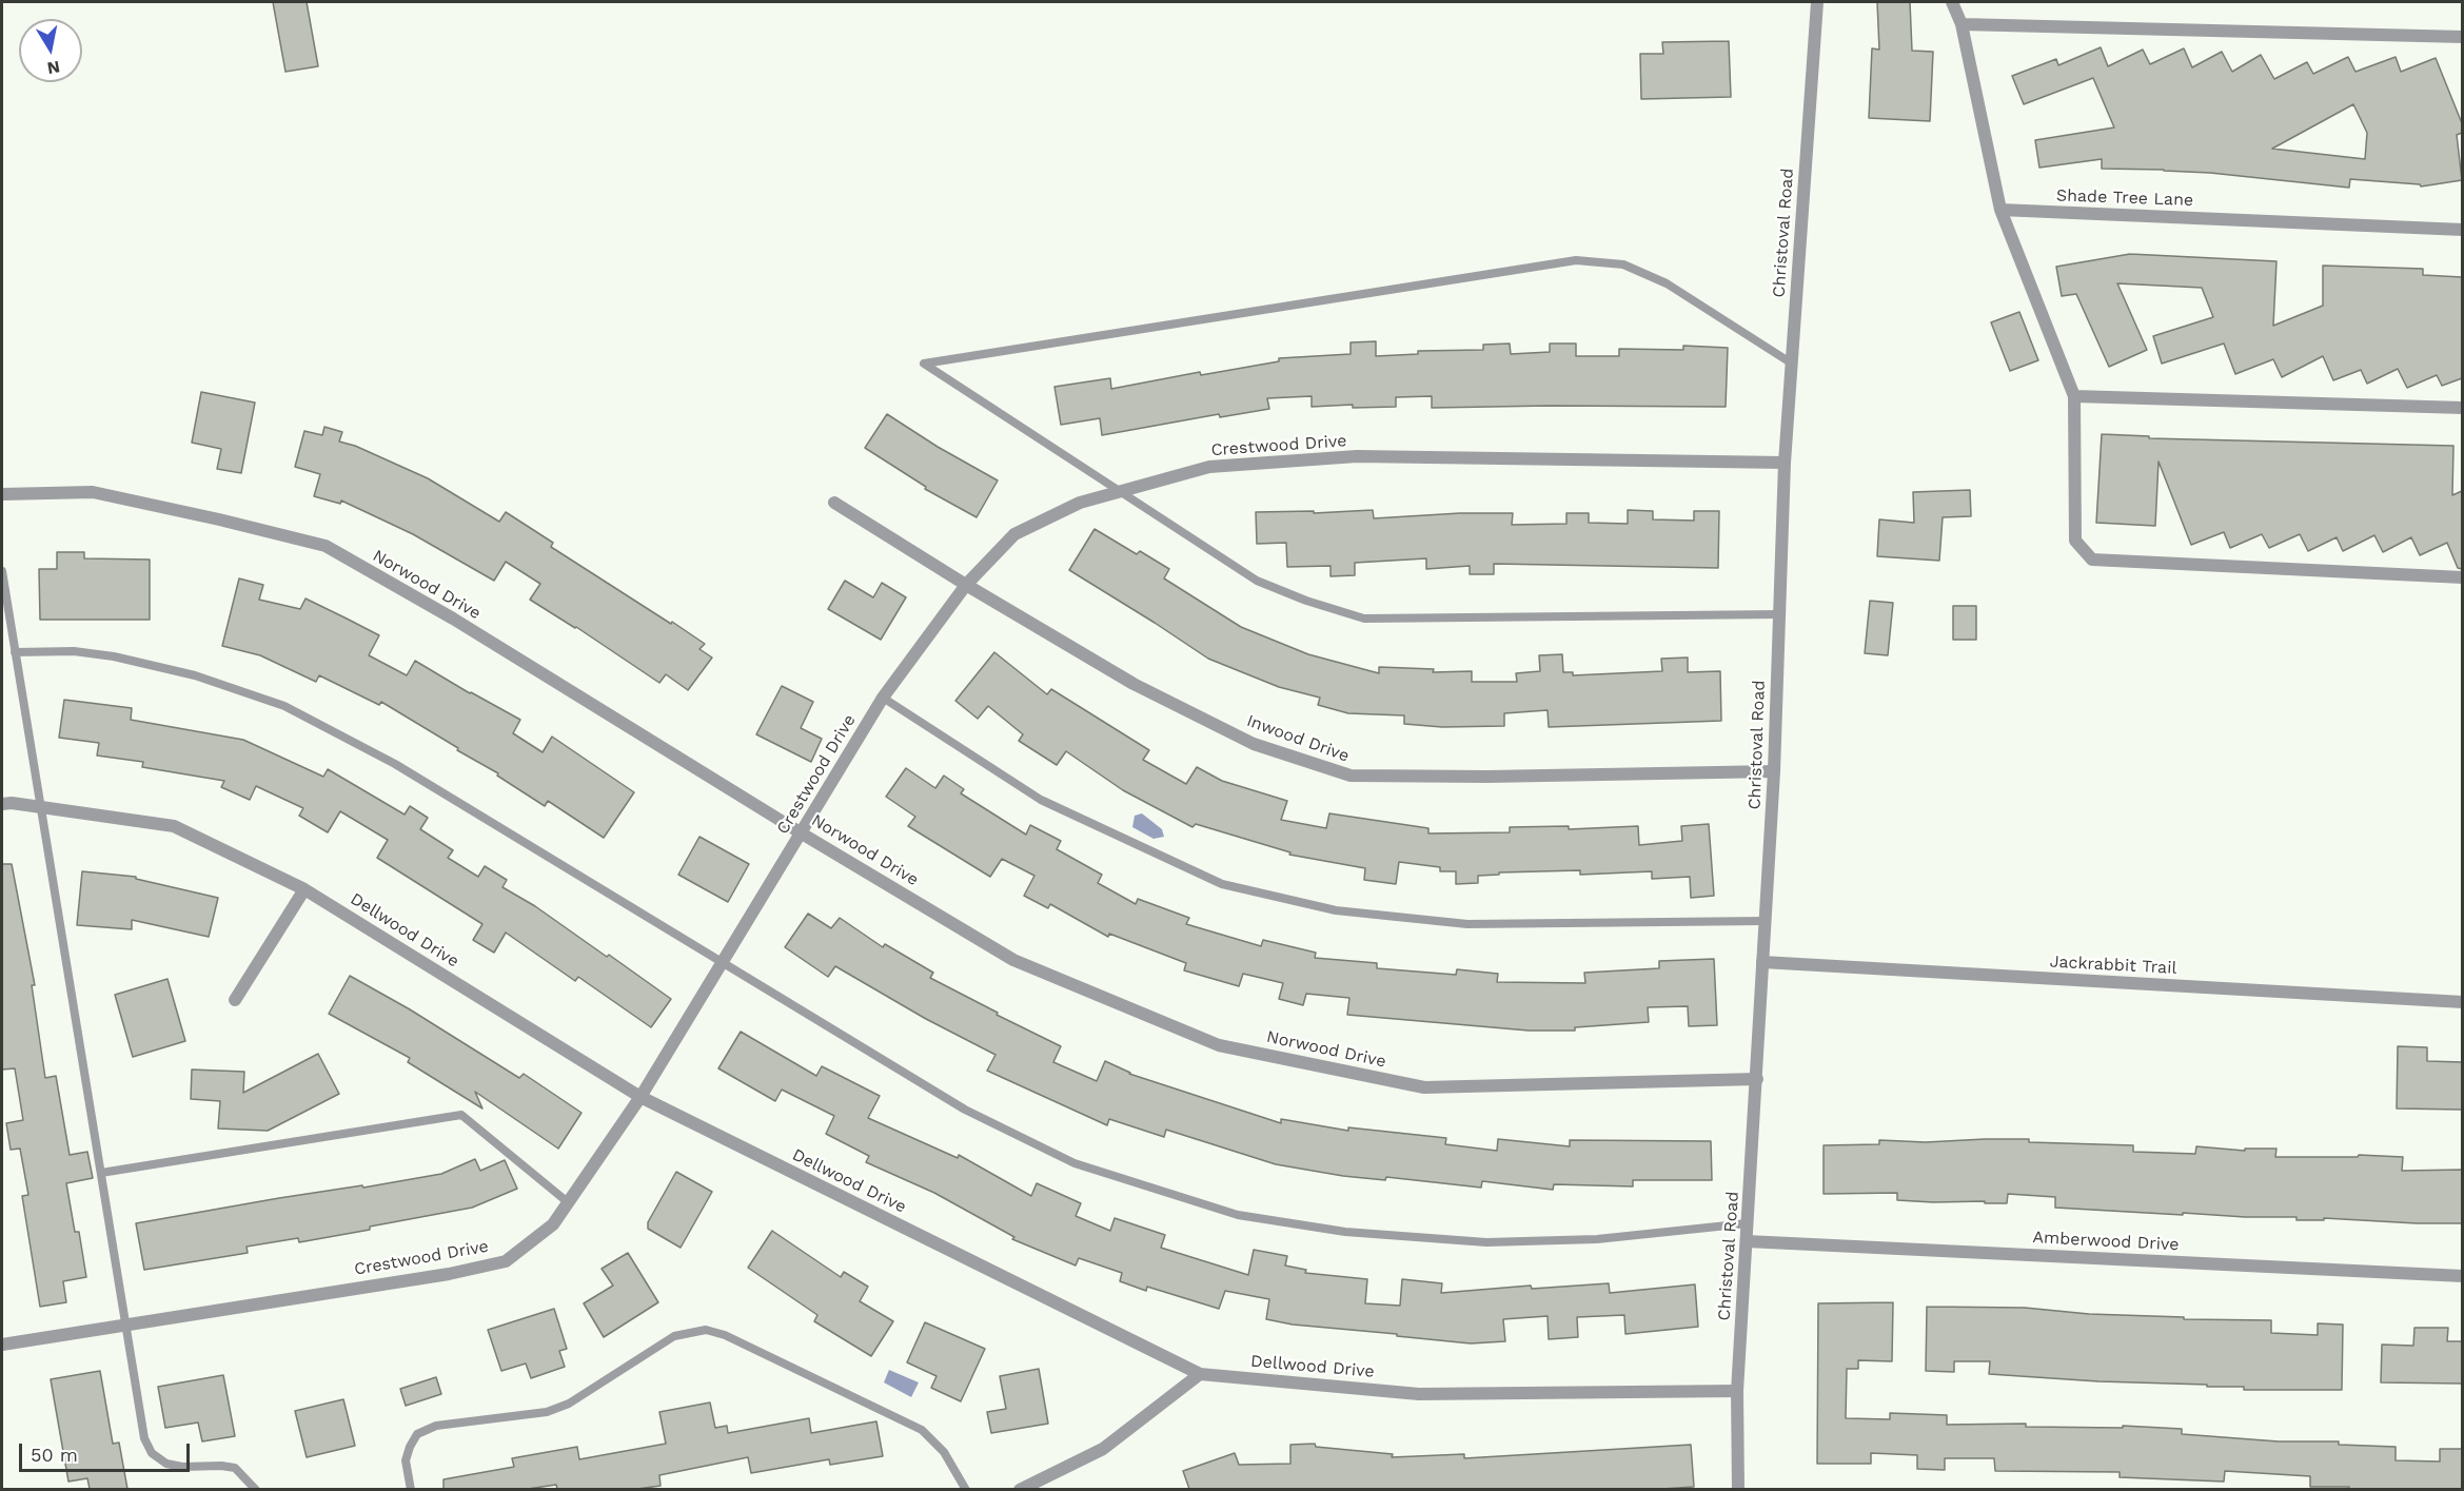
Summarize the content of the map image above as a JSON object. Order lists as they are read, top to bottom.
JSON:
{
  "streets": {
    "street": [
      "Shade Tree Lane",
      "Christoval Road",
      "Crestwood Drive",
      "Norwood Drive",
      "Inwood Drive",
      "Dellwood Drive",
      "Jackrabbit Trail",
      "Amberwood Drive"
    ]
  },
  "crossings": [
    ["Christoval Road", "Crestwood Drive"],
    ["Christoval Road", "Norwood Drive"],
    ["Christoval Road", "Inwood Drive"],
    ["Christoval Road", "Dellwood Drive"],
    ["Christoval Road", "Jackrabbit Trail"],
    ["Christoval Road", "Amberwood Drive"],
    ["Crestwood Drive", "Norwood Drive"],
    ["Crestwood Drive", "Inwood Drive"],
    ["Crestwood Drive", "Dellwood Drive"]
  ],
  "scale_bar": "50 m",
  "north": "bottom"
}
